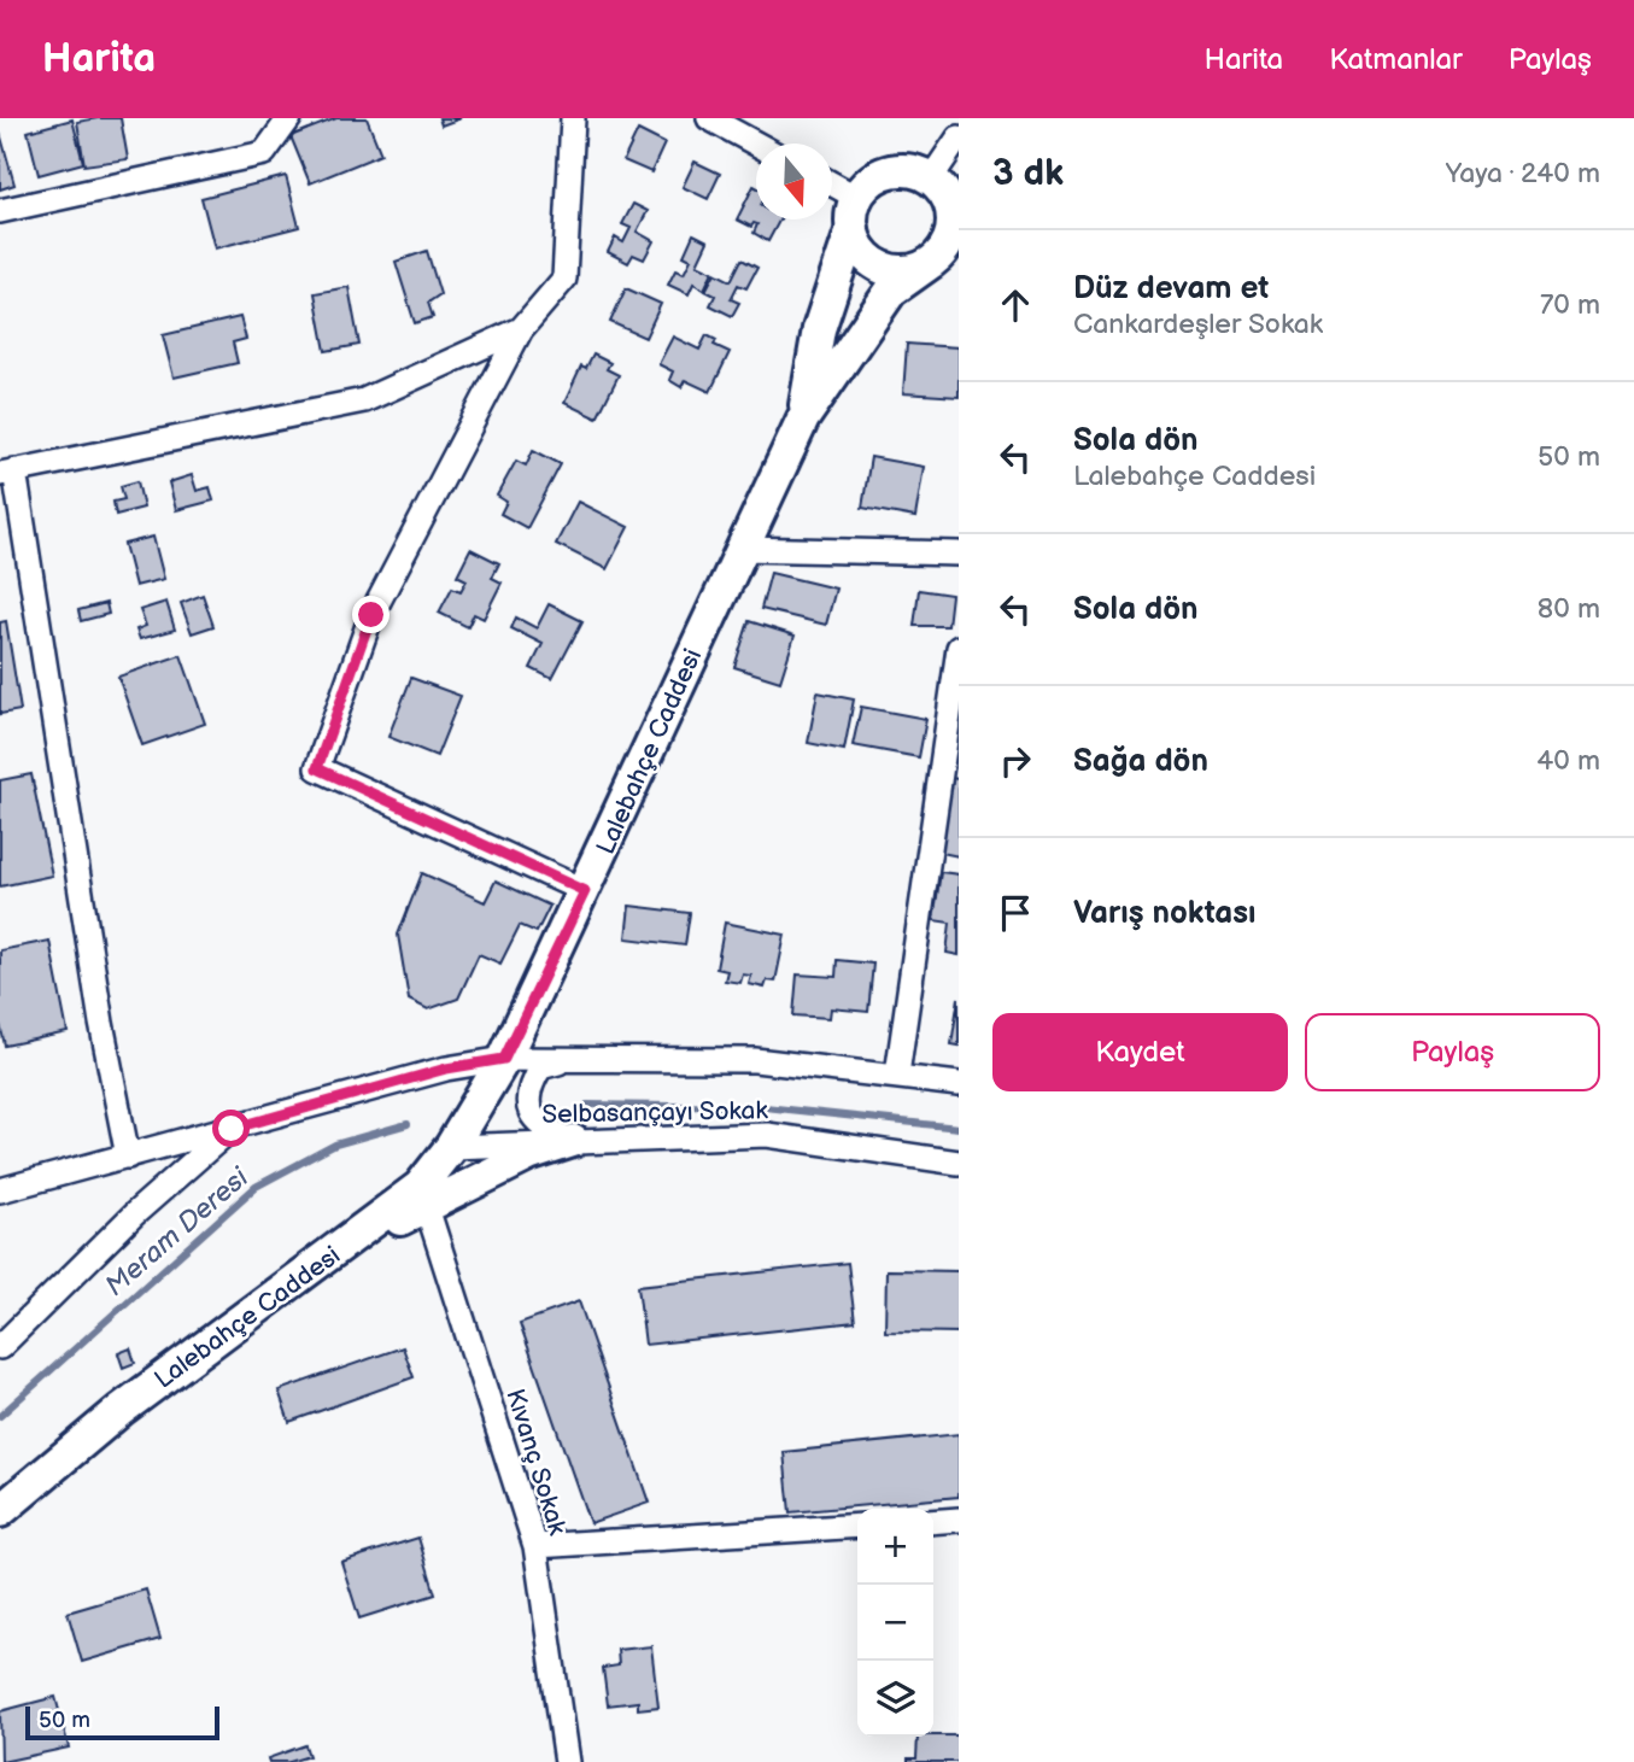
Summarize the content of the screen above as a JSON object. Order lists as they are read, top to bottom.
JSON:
{
  "streets": {
    "street": ["Lalebahçe Caddesi", "Selbasançayı Sokak", "Kıvanç Sokak"]
  },
  "crossings": [
    ["Lalebahçe Caddesi", "Selbasançayı Sokak"],
    ["Lalebahçe Caddesi", "Kıvanç Sokak"]
  ],
  "water": ["Meram Deresi"],
  "scale_bar": "50 m",
  "north": "bottom",
  "page": {
    "header": "Harita",
    "nav": ["Harita", "Katmanlar", "Paylaş"],
    "heading": ["3 dk", "Yaya · 240 m"],
    "list": [
      ["Düz devam et", "Cankardeşler Sokak", "70 m"],
      ["Sola dön", "Lalebahçe Caddesi", "50 m"],
      ["Sola dön", "80 m"],
      ["Sağa dön", "40 m"],
      "Varış noktası"
    ],
    "buttons": ["Kaydet", "Paylaş"],
    "map_buttons": ["+", "−"],
    "scale": "50 m"
  }
}
